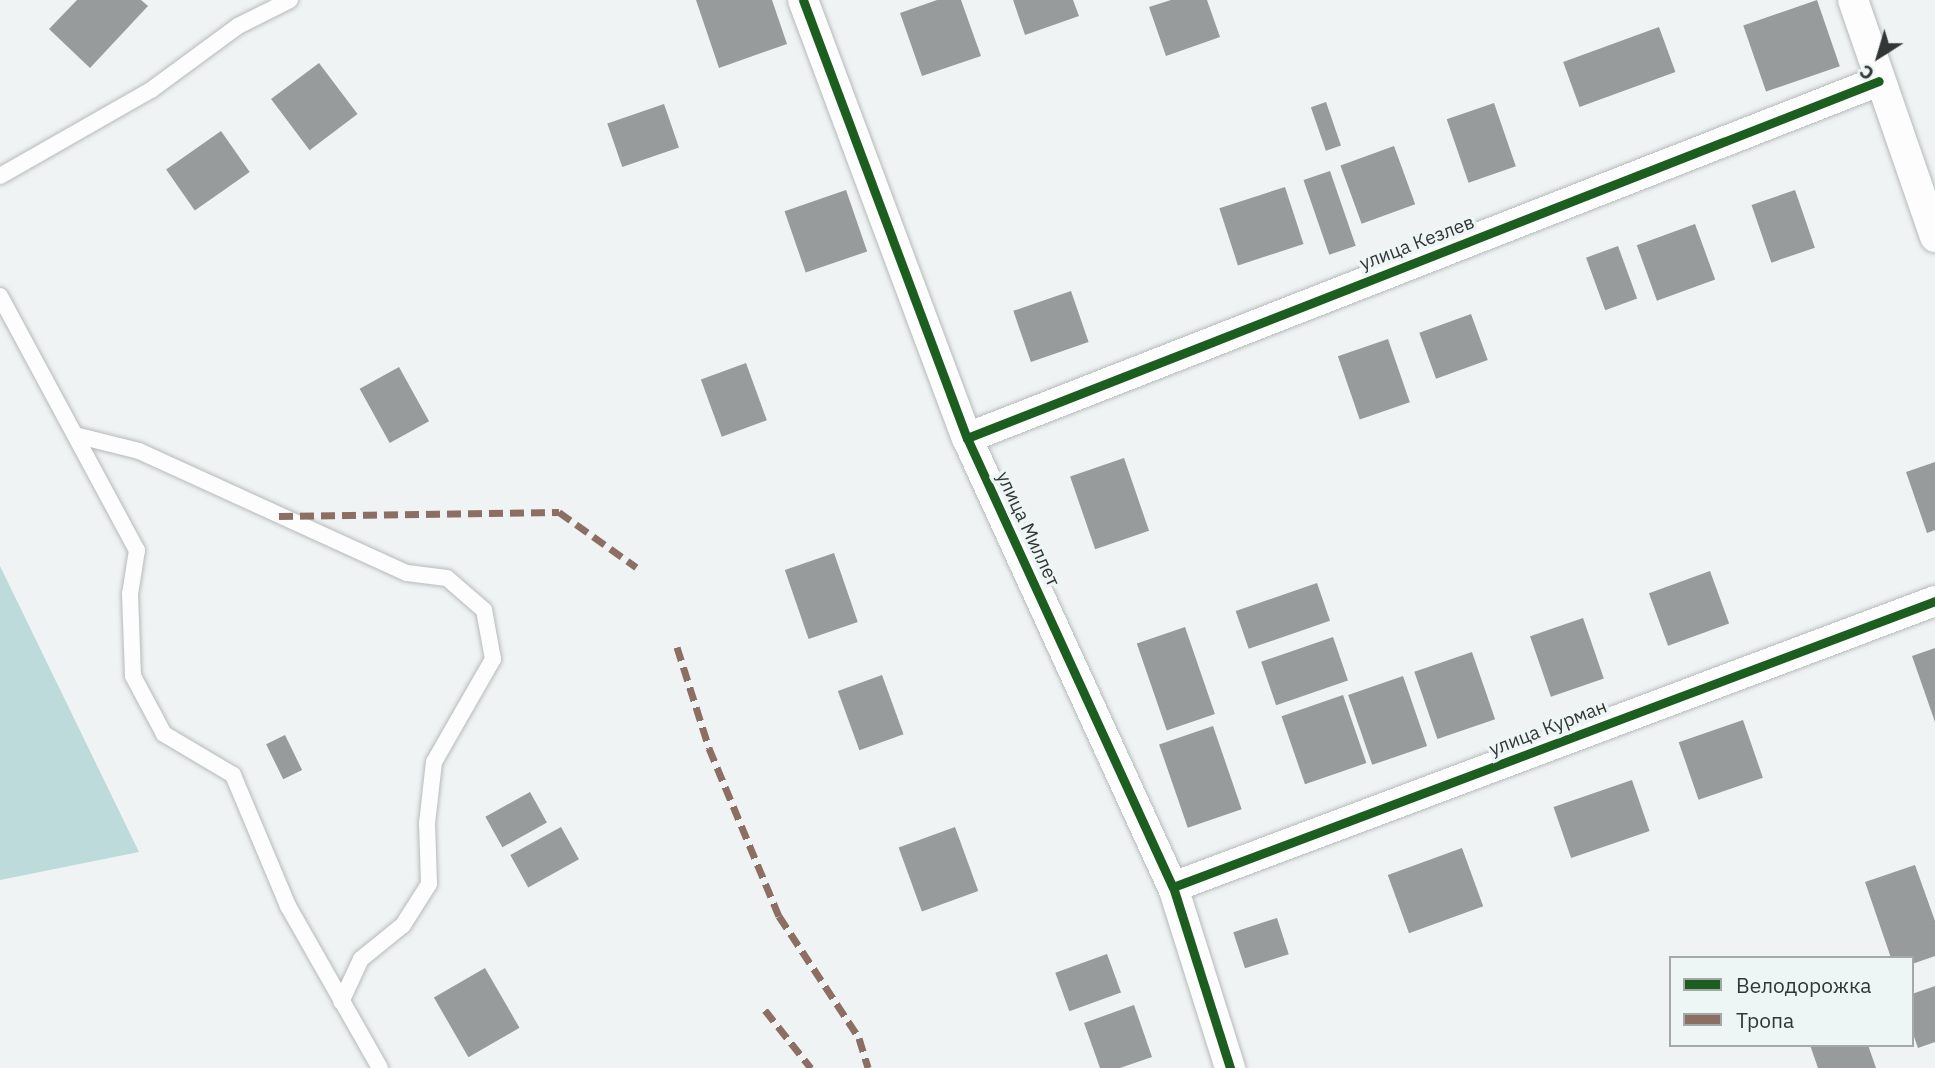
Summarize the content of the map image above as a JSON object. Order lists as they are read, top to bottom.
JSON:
{
  "streets": {
    "street": ["улица Кезлев", "улица Миллет", "улица Курман"]
  },
  "crossings": [
    ["улица Кезлев", "улица Миллет"],
    ["улица Миллет", "улица Курман"]
  ],
  "legend": ["Велодорожка", "Тропа"],
  "north": "bottom left"
}
